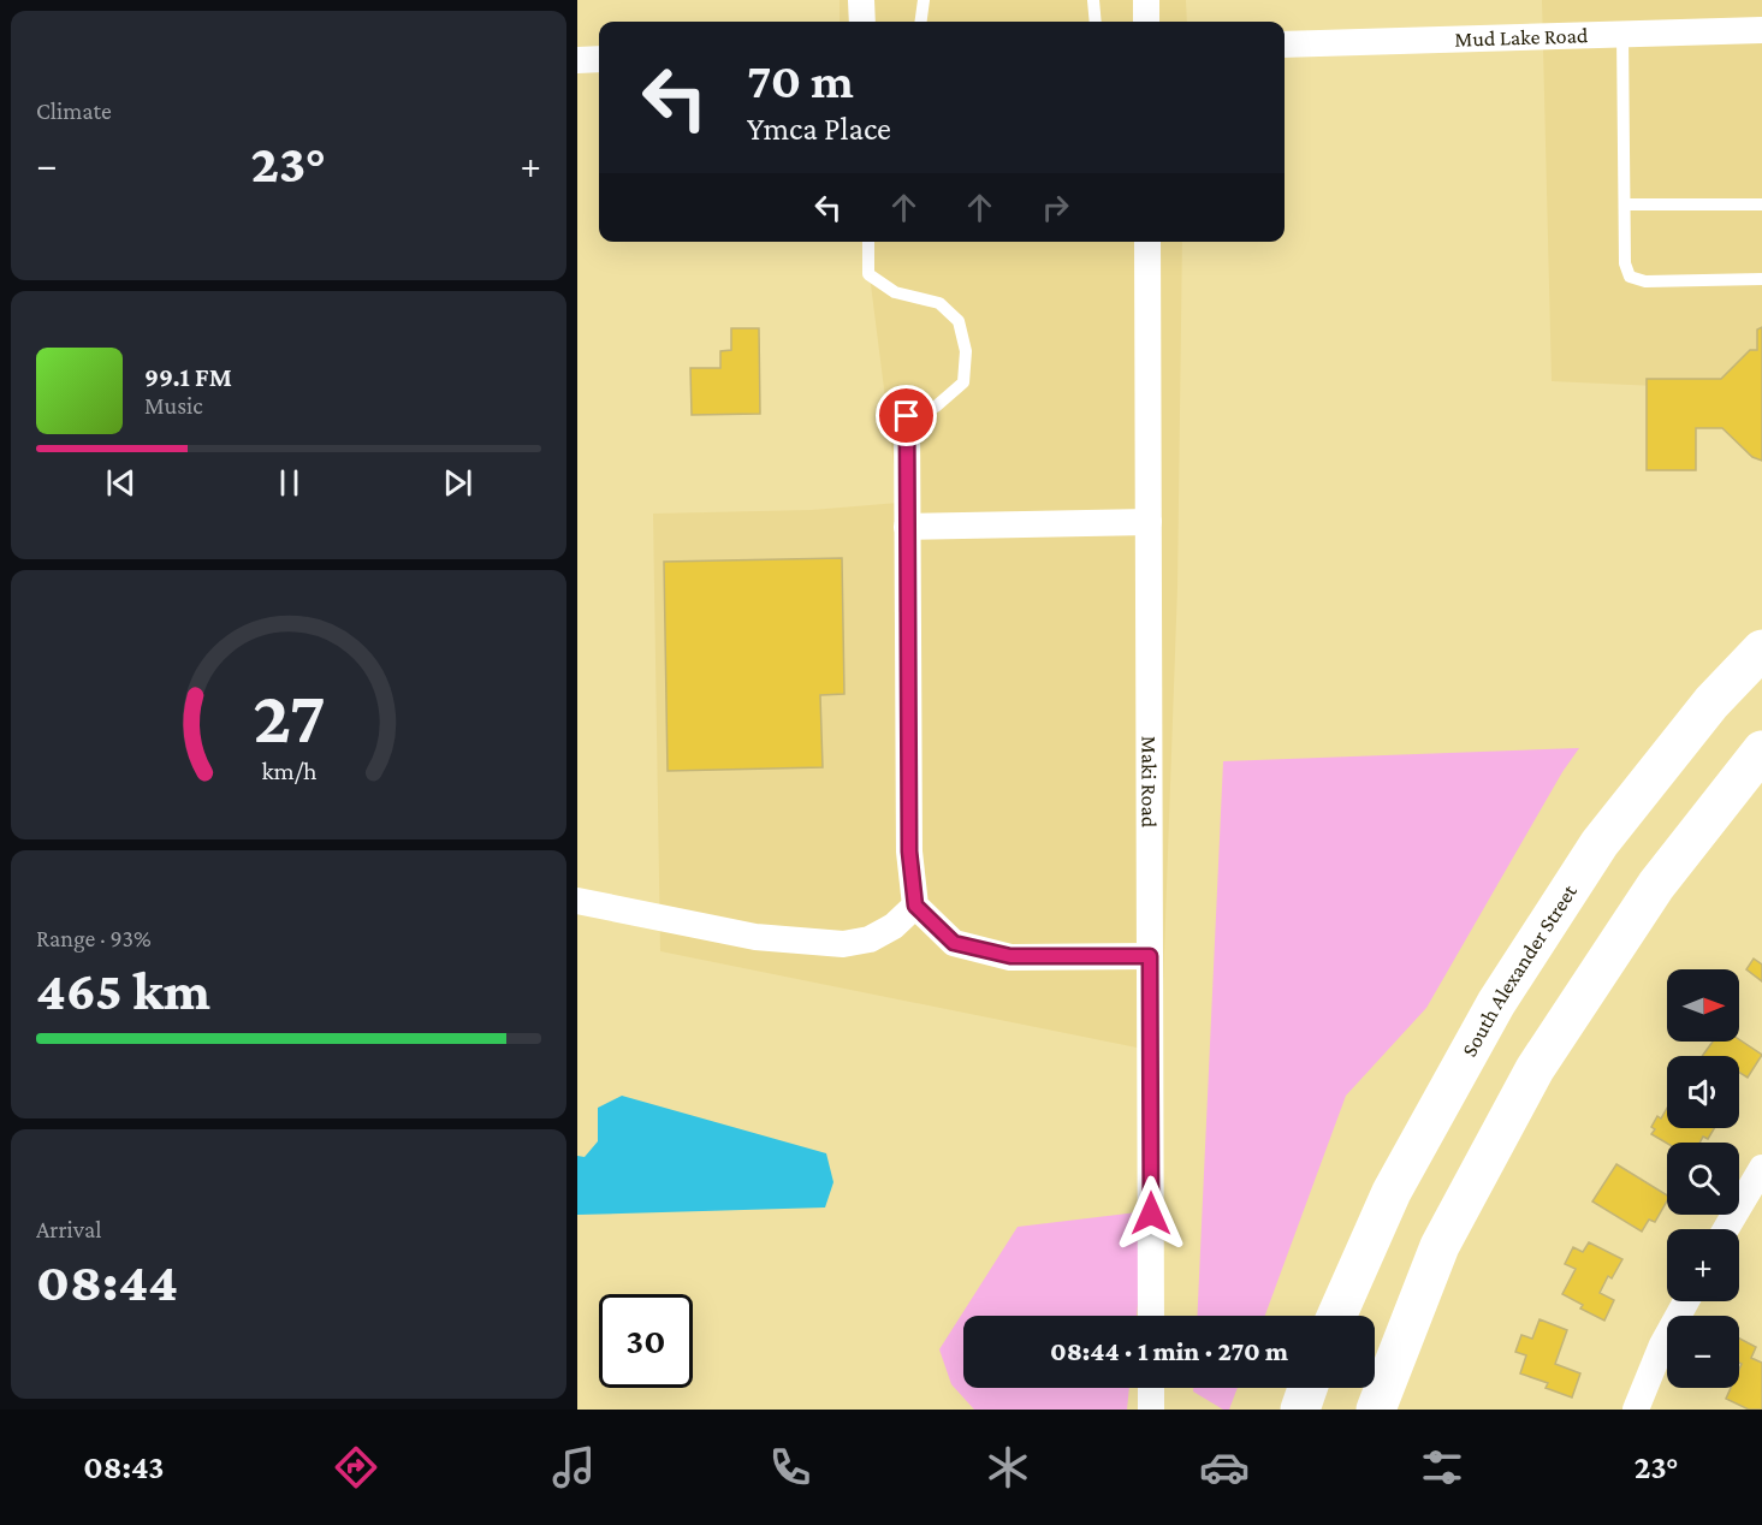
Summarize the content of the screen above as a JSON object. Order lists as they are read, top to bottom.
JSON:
{
  "streets": {
    "main road": ["South Alexander Street"],
    "street": ["Mud Lake Road", "Maki Road"]
  },
  "north": "right",
  "page": {
    "tile": [
      "Climate",
      ["Range · 93%", "465 km"],
      ["Arrival", "08:44"]
    ],
    "turn": ["70 m", "Ymca Place"],
    "heat": ["−", "23°", "+"],
    "song": ["99.1 FM", "Music"],
    "map_buttons": ["+", "−"],
    "limit": "30",
    "trip": "08:44 · 1 min · 270 m",
    "tabs": ["08:43", "23°"],
    "gauge": ["27", "km/h"]
  }
}
